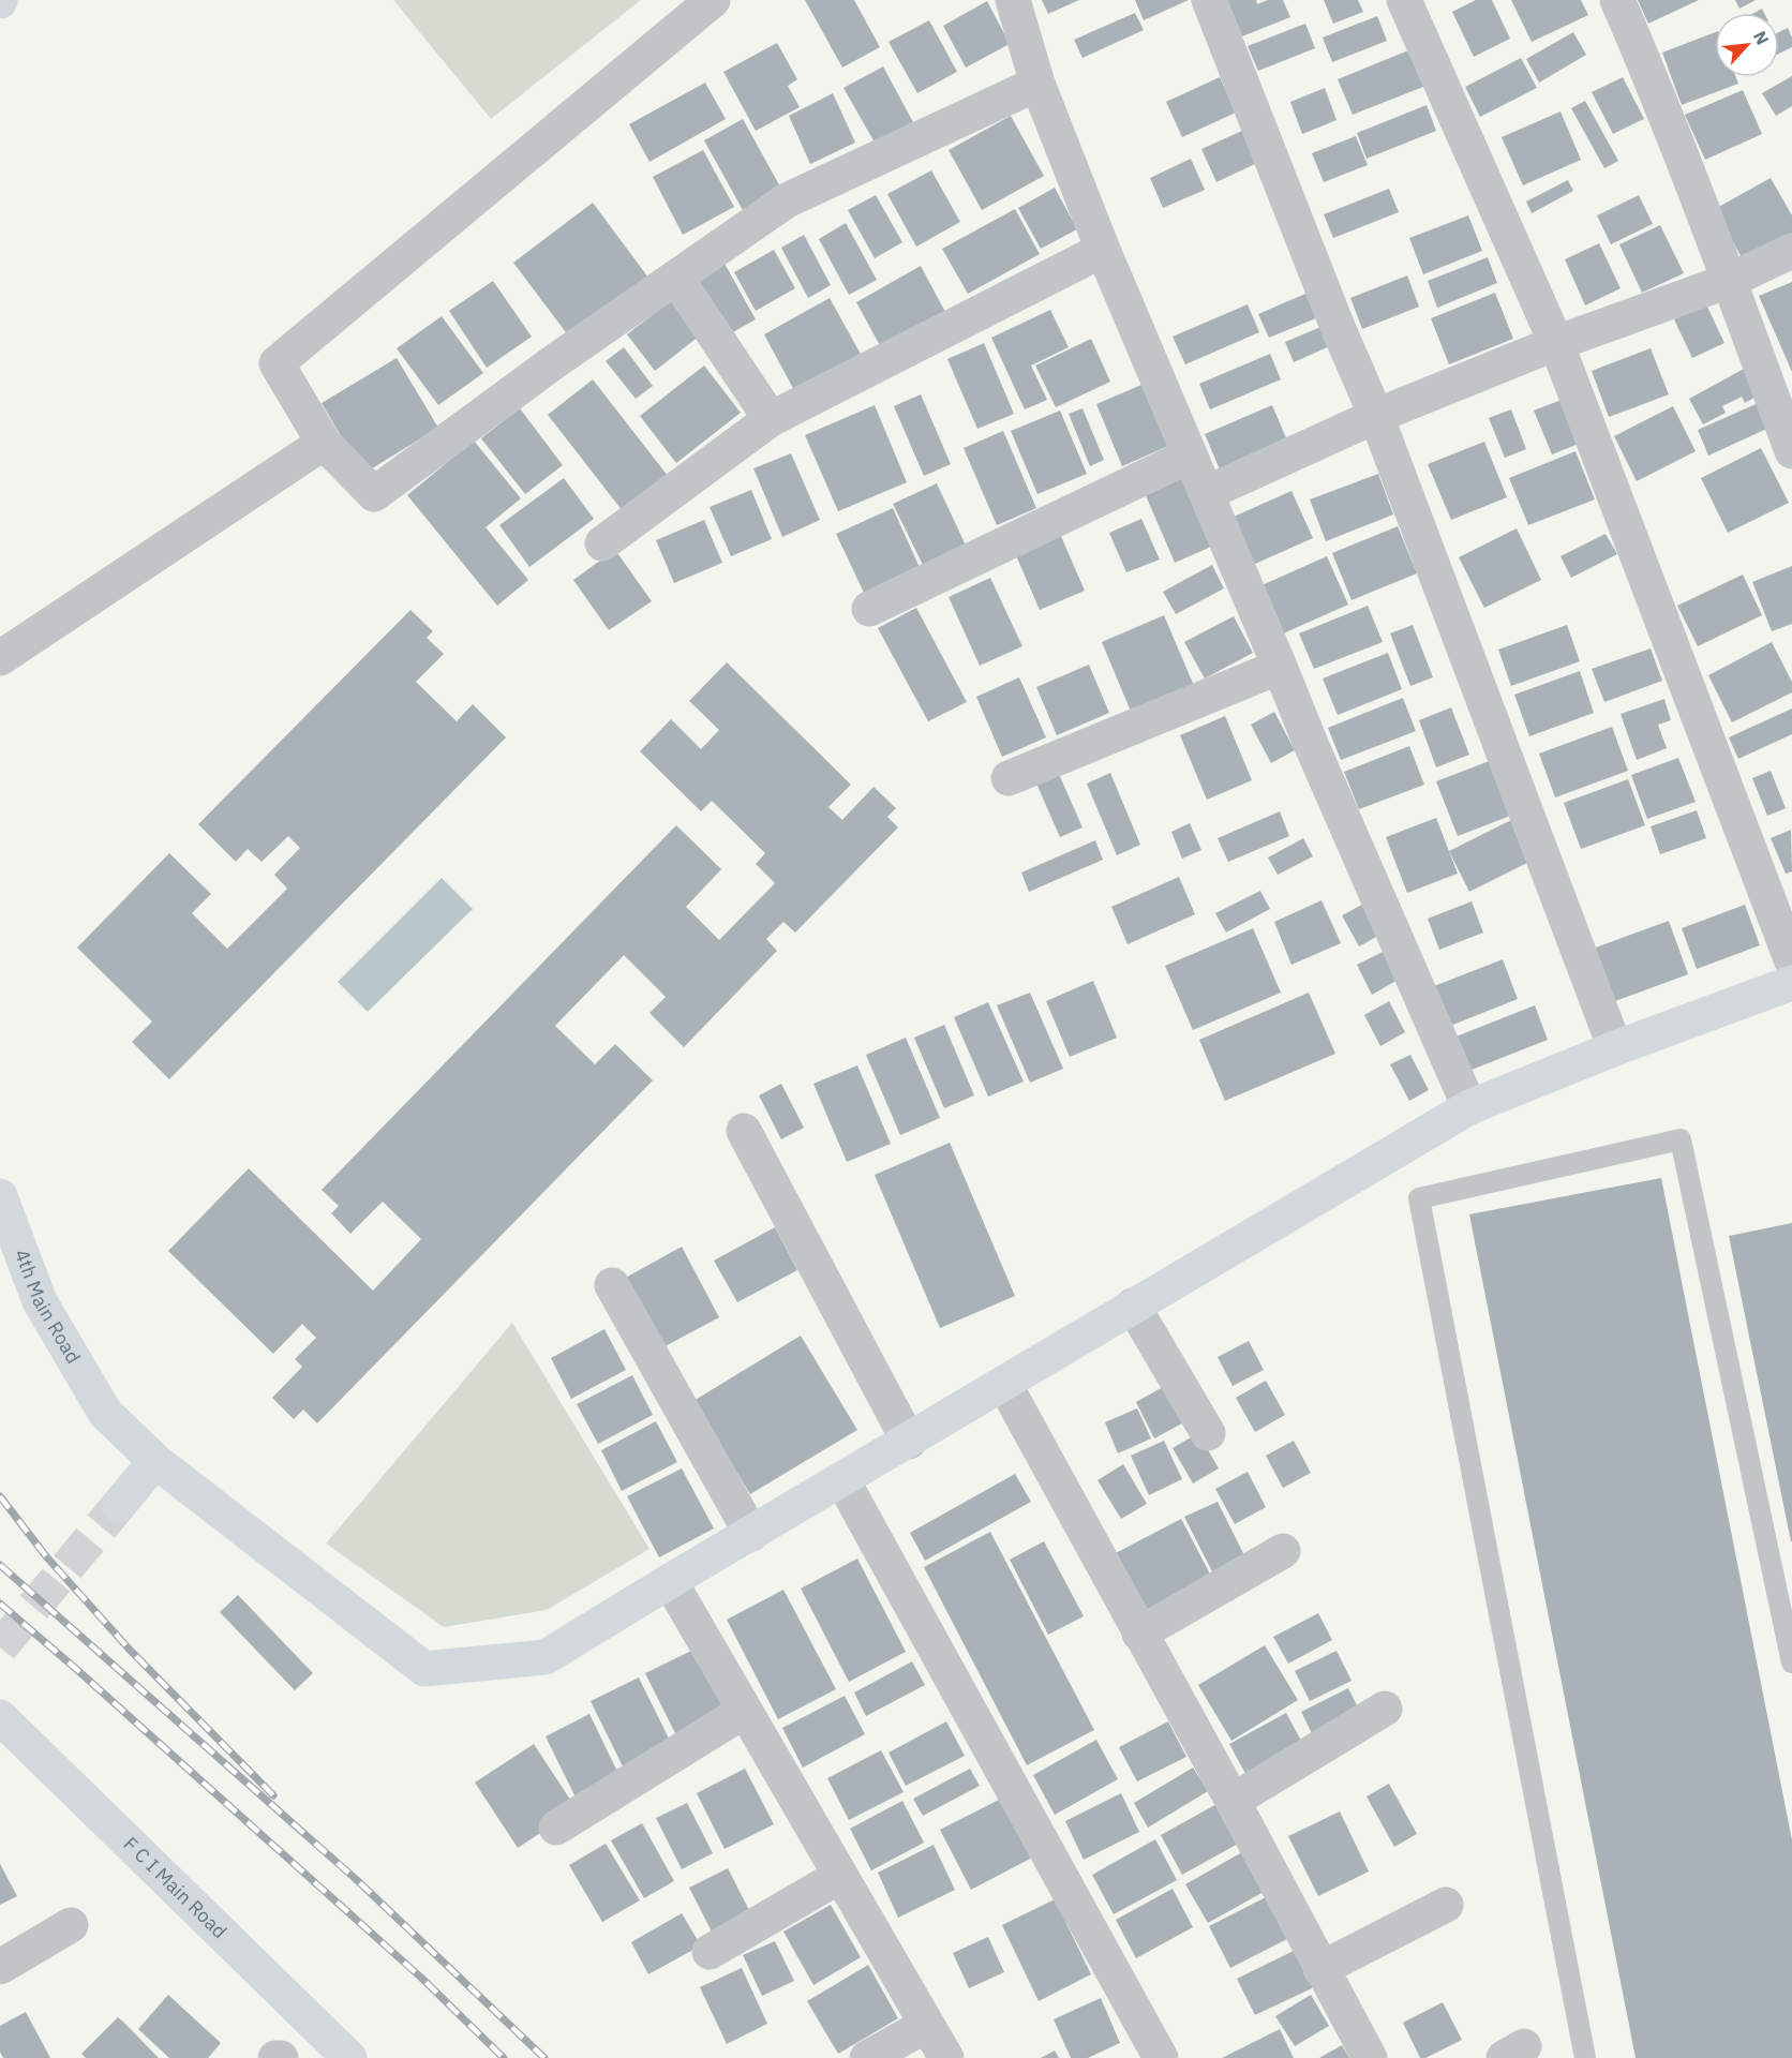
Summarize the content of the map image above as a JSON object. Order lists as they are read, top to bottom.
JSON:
{
  "streets": {
    "street": ["4th Main Road", "F C I Main Road"]
  },
  "north": "top right"
}
